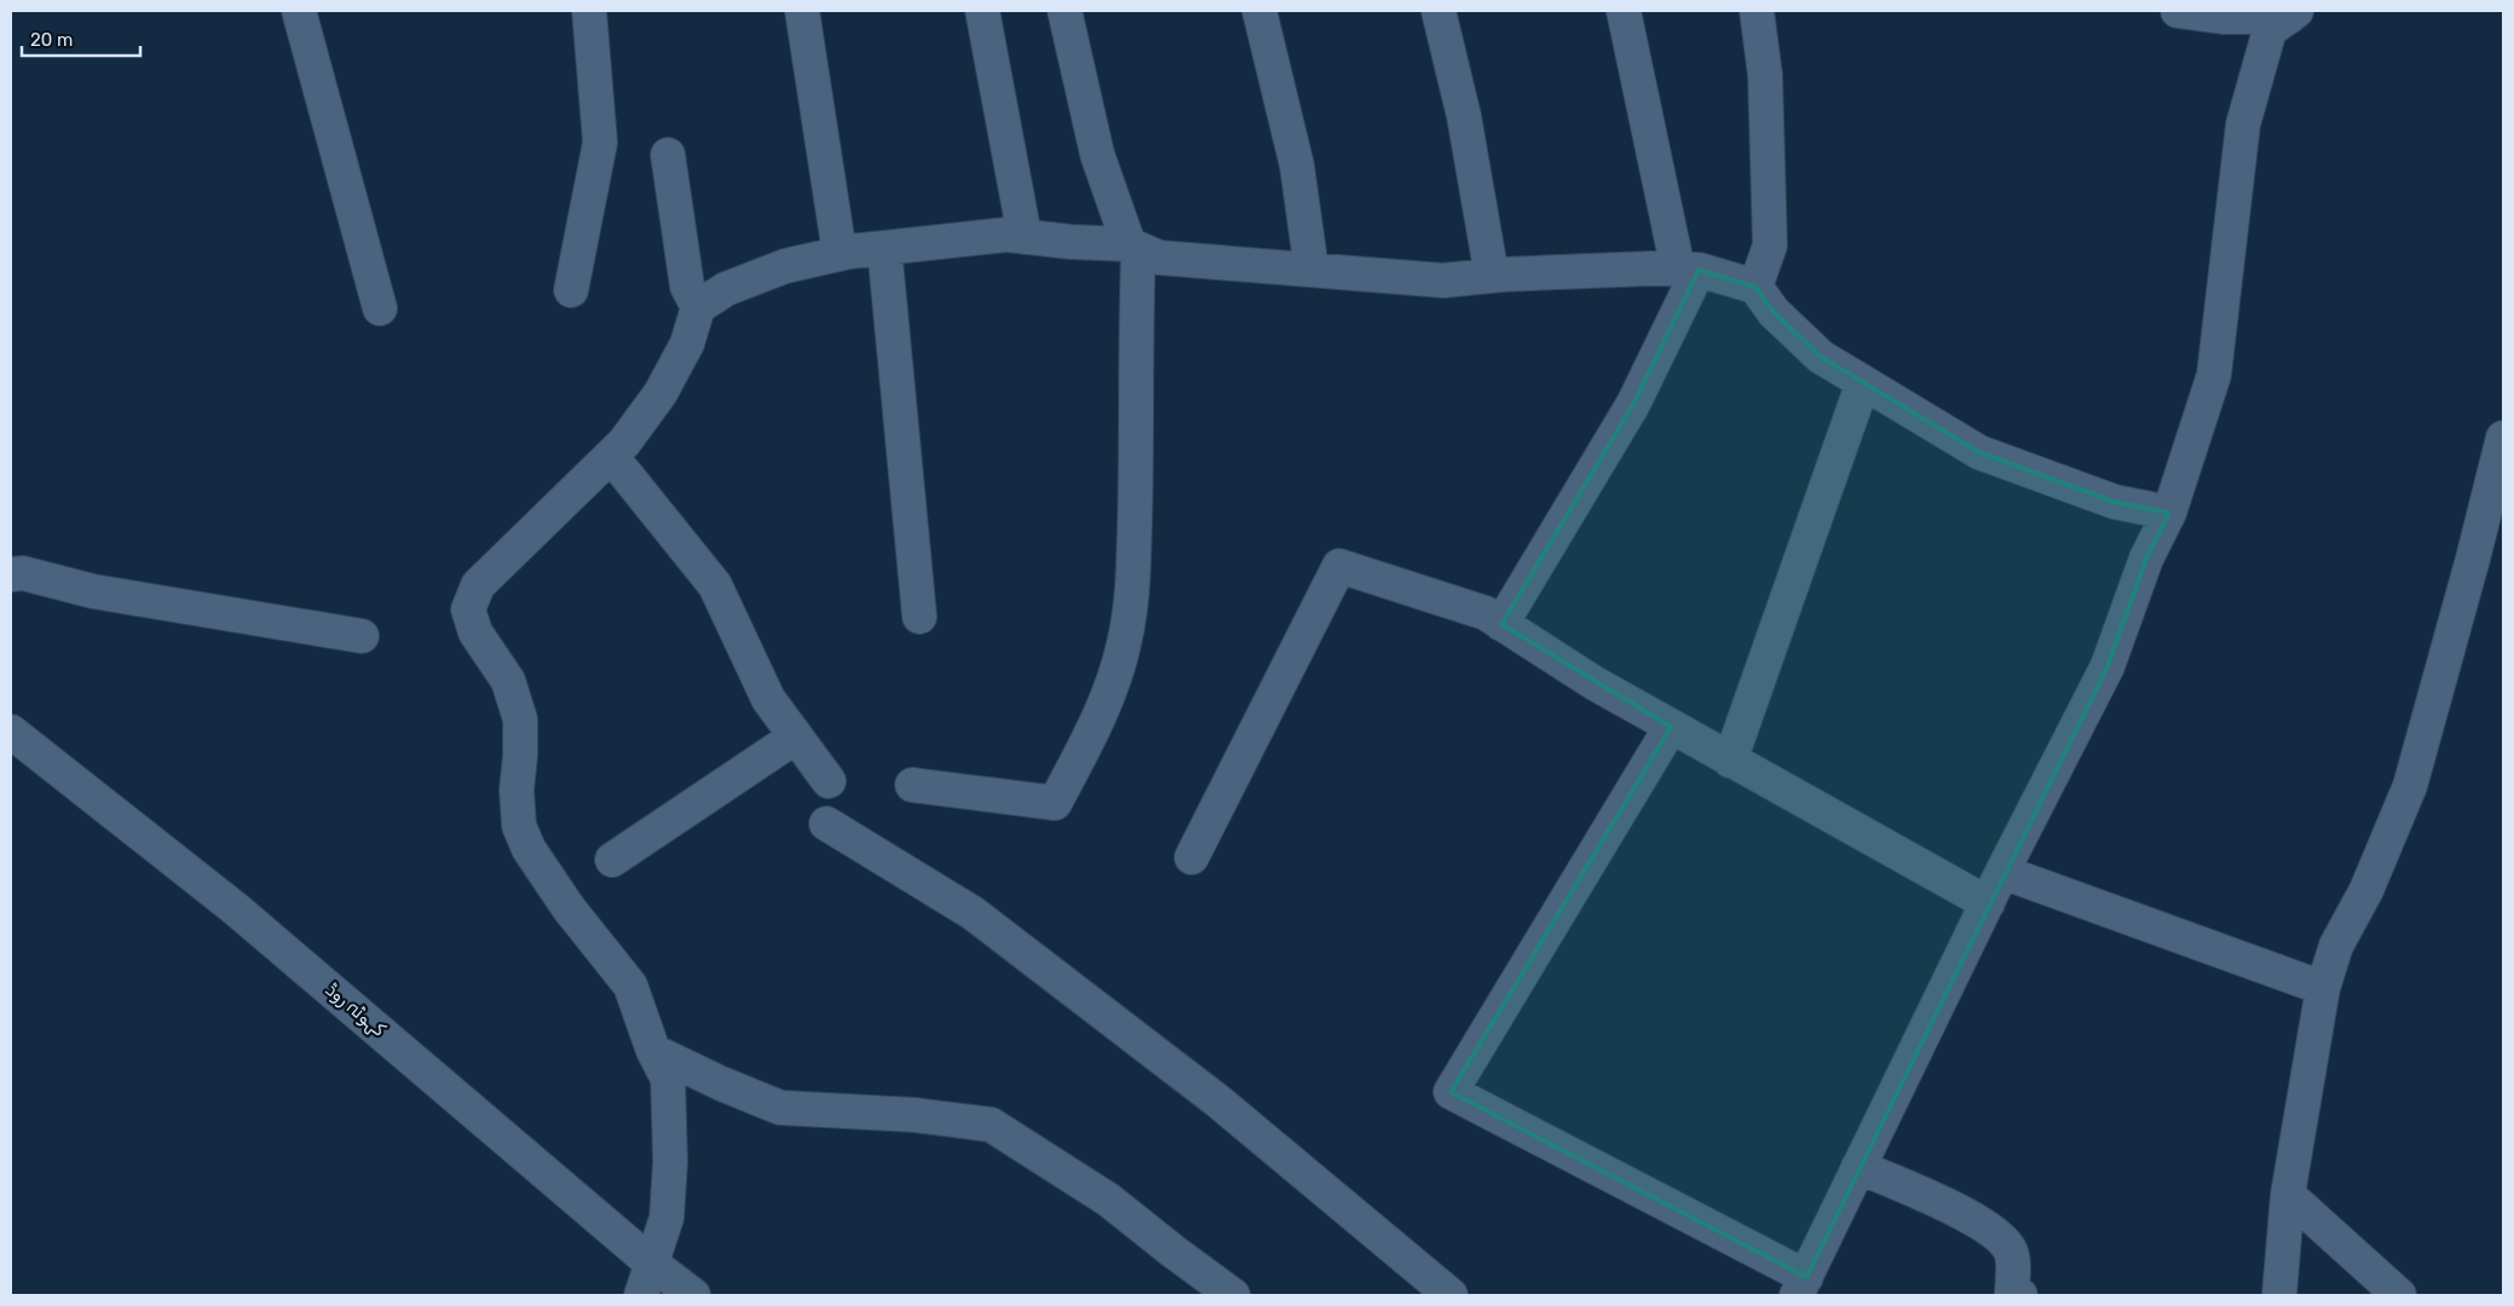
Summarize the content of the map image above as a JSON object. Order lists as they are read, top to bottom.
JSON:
{
  "streets": {
    "street": ["کہوٹہ روڈ"]
  },
  "scale_bar": "20 m"
}
